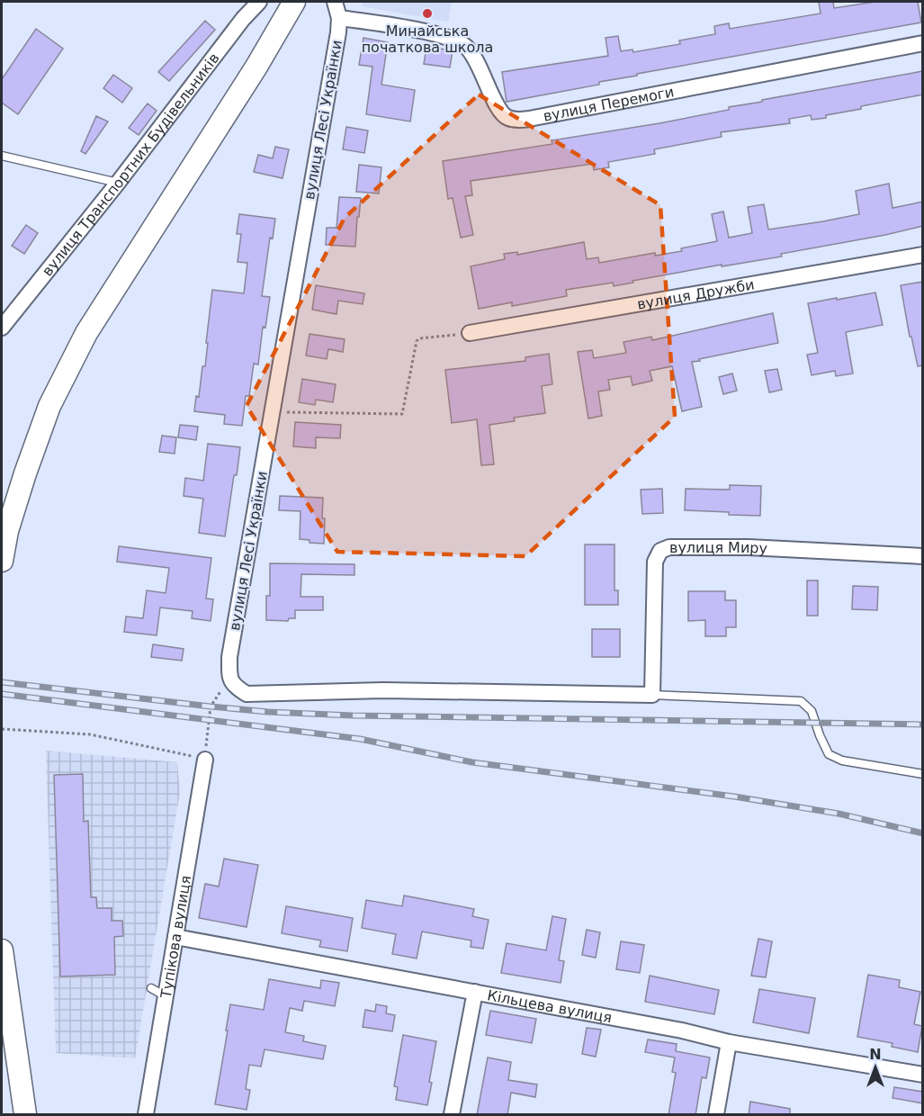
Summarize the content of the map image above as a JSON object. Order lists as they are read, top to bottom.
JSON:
{
  "streets": {
    "street": [
      "вулиця Перемоги",
      "вулиця Лесі Українки",
      "вулиця Транспортних Будівельників",
      "вулиця Дружби",
      "вулиця Миру",
      "Тупікова вулиця",
      "Кільцева вулиця"
    ]
  },
  "crossings": [
    ["вулиця Перемоги", "вулиця Лесі Українки"],
    ["Тупікова вулиця", "Кільцева вулиця"]
  ],
  "places": ["Минайська початкова школа"],
  "north": "top"
}
